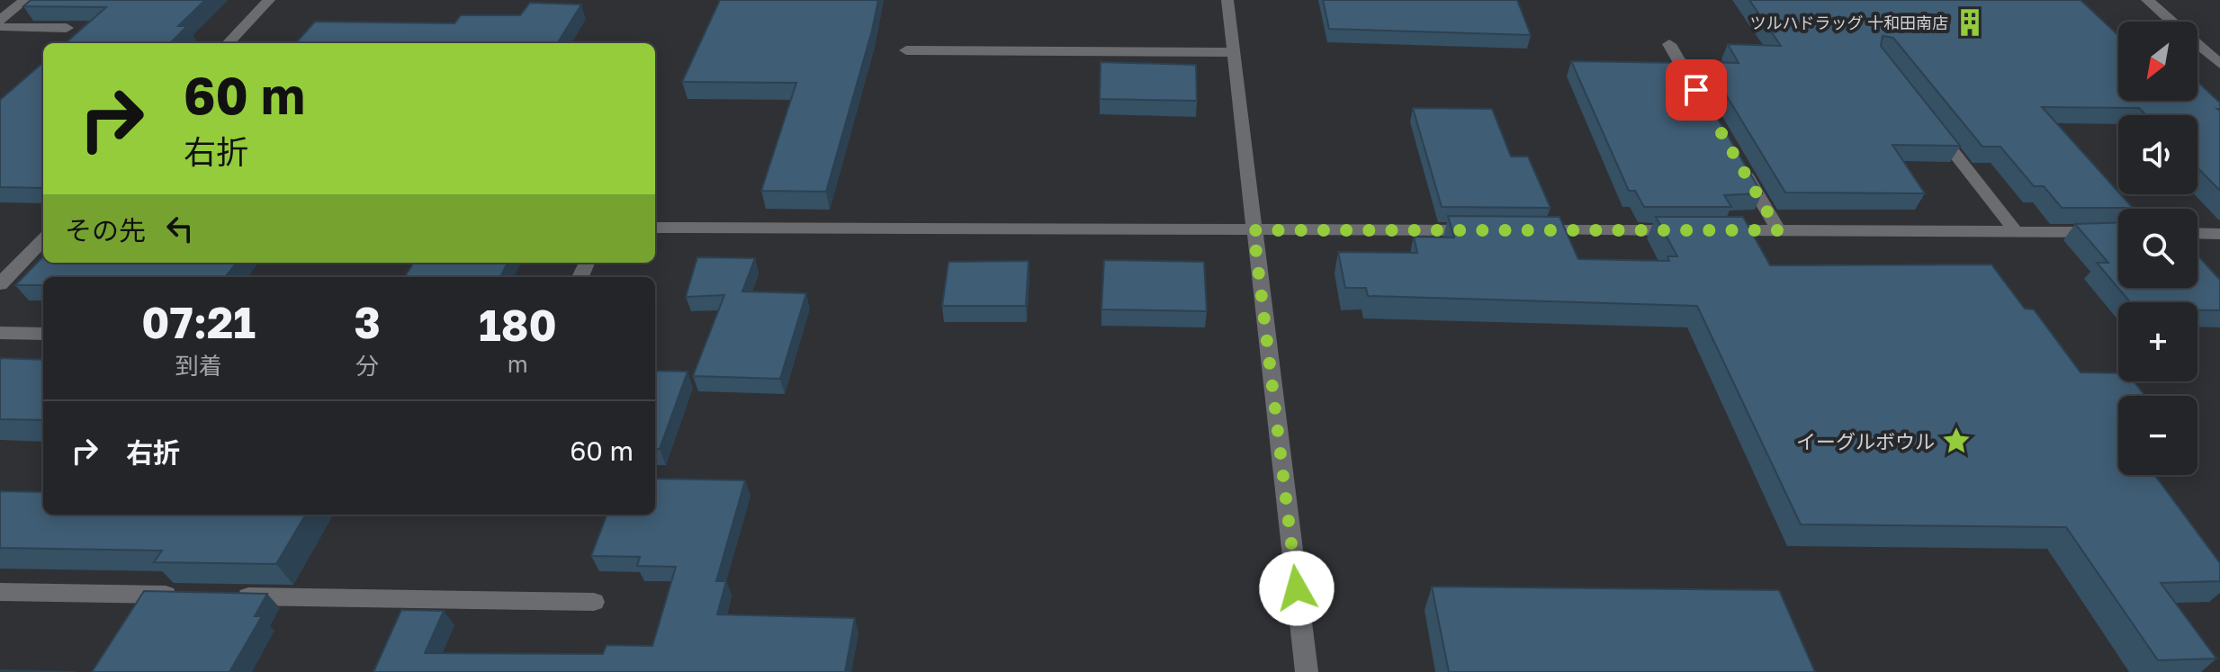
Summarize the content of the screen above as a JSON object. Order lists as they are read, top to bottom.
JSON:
{
  "places": {
    "building": ["ツルハドラッグ 十和田南店"],
    "place": ["イーグルボウル"]
  },
  "north": "bottom left",
  "page": {
    "map_buttons": ["+", "−"],
    "turn": ["60 m", "右折"],
    "then": "その先",
    "eta": [
      "07:21",
      "到着",
      "3",
      "分",
      "180",
      "m"
    ],
    "list": [
      {
        "name": "右折",
        "value": "60 m"
      }
    ]
  }
}
